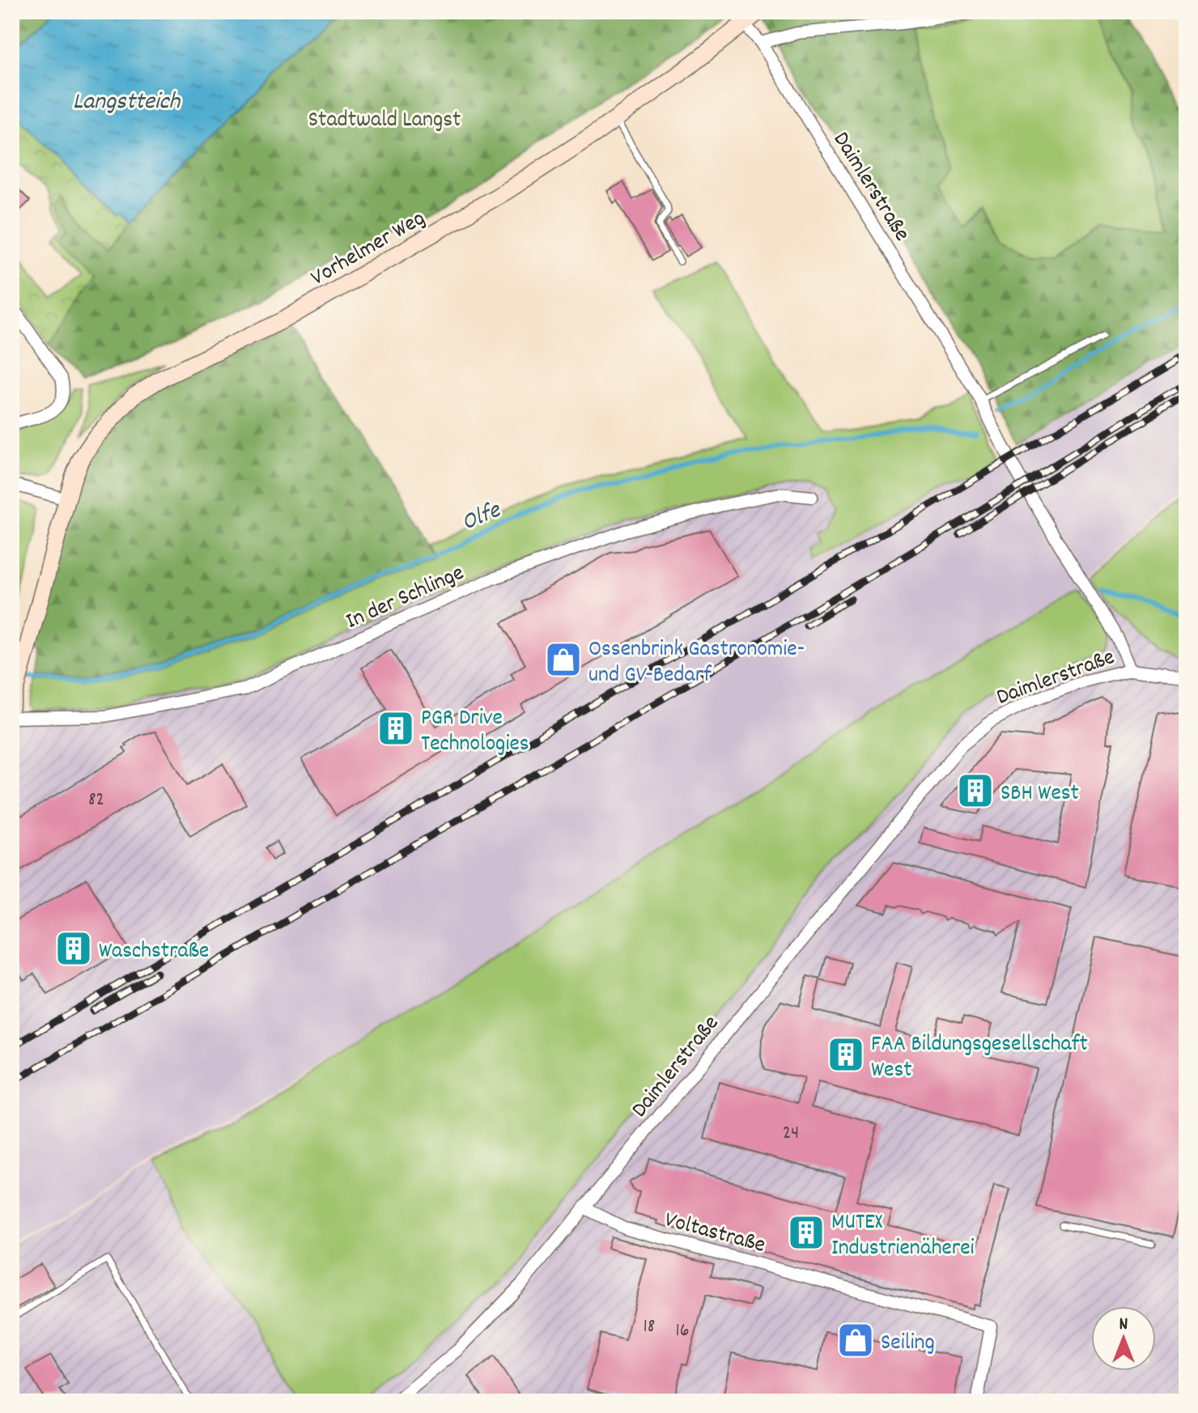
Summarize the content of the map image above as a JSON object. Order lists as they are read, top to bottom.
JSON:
{
  "streets": {
    "street": [
      "Daimlerstraße",
      "Vorhelmer Weg",
      "In der Schlinge",
      "Voltastraße"
    ]
  },
  "crossings": [
    ["Daimlerstraße", "Vorhelmer Weg"],
    ["Daimlerstraße", "Voltastraße"]
  ],
  "water": ["Langstteich", "Olfe"],
  "parks": ["Stadtwald Langst"],
  "places": {
    "shop": ["Ossenbrink Gastronomie- und GV-Bedarf", "Seiling"],
    "building": [
      "PGR Drive Technologies",
      "SBH West",
      "Waschstraße",
      "FAA Bildungsgesellschaft West",
      "MUTEX Industrienäherei"
    ]
  },
  "house_numbers": [
    "82",
    "24",
    "18",
    "16"
  ],
  "north": "top"
}
